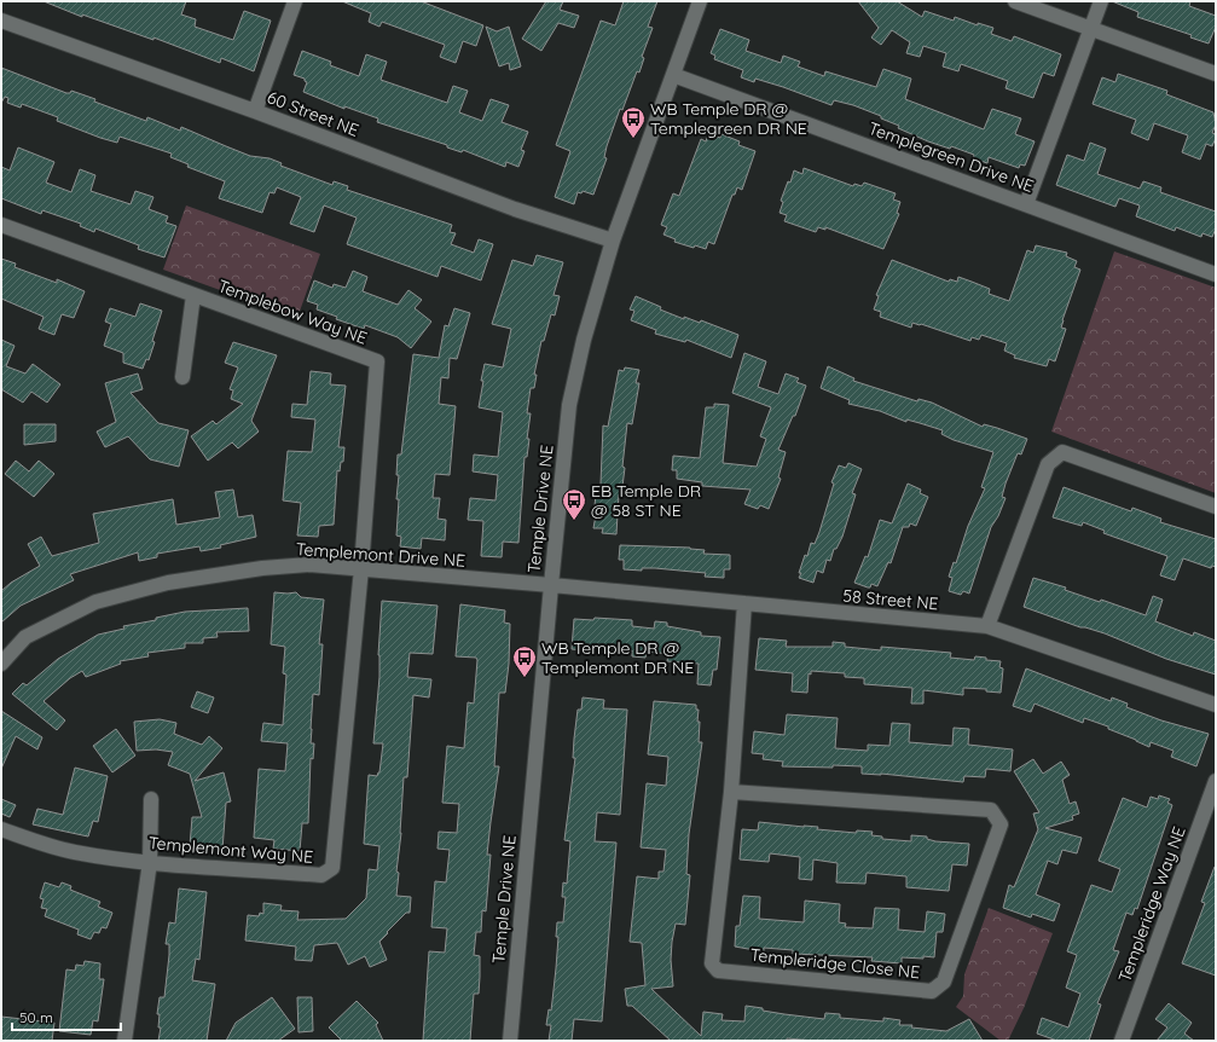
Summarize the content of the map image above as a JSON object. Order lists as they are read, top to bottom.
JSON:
{
  "streets": {
    "street": [
      "60 Street NE",
      "Templegreen Drive NE",
      "Templebow Way NE",
      "Temple Drive NE",
      "Templemont Drive NE",
      "58 Street NE",
      "Templemont Way NE",
      "Templeridge Way NE",
      "Templeridge Close NE"
    ]
  },
  "crossings": [
    ["60 Street NE", "Temple Drive NE"],
    ["Templegreen Drive NE", "Temple Drive NE"],
    ["Templebow Way NE", "Templemont Drive NE"],
    ["Templebow Way NE", "Templemont Way NE"],
    ["Temple Drive NE", "Templemont Drive NE"],
    ["Temple Drive NE", "58 Street NE"],
    ["Templemont Drive NE", "58 Street NE"],
    ["Templemont Drive NE", "Templemont Way NE"],
    ["58 Street NE", "Templeridge Close NE"]
  ],
  "places": {
    "bus stop": ["WB Temple DR @ Templegreen DR NE", "EB Temple DR @ 58 ST NE", "WB Temple DR @ Templemont DR NE"]
  },
  "scale_bar": "50 m"
}
